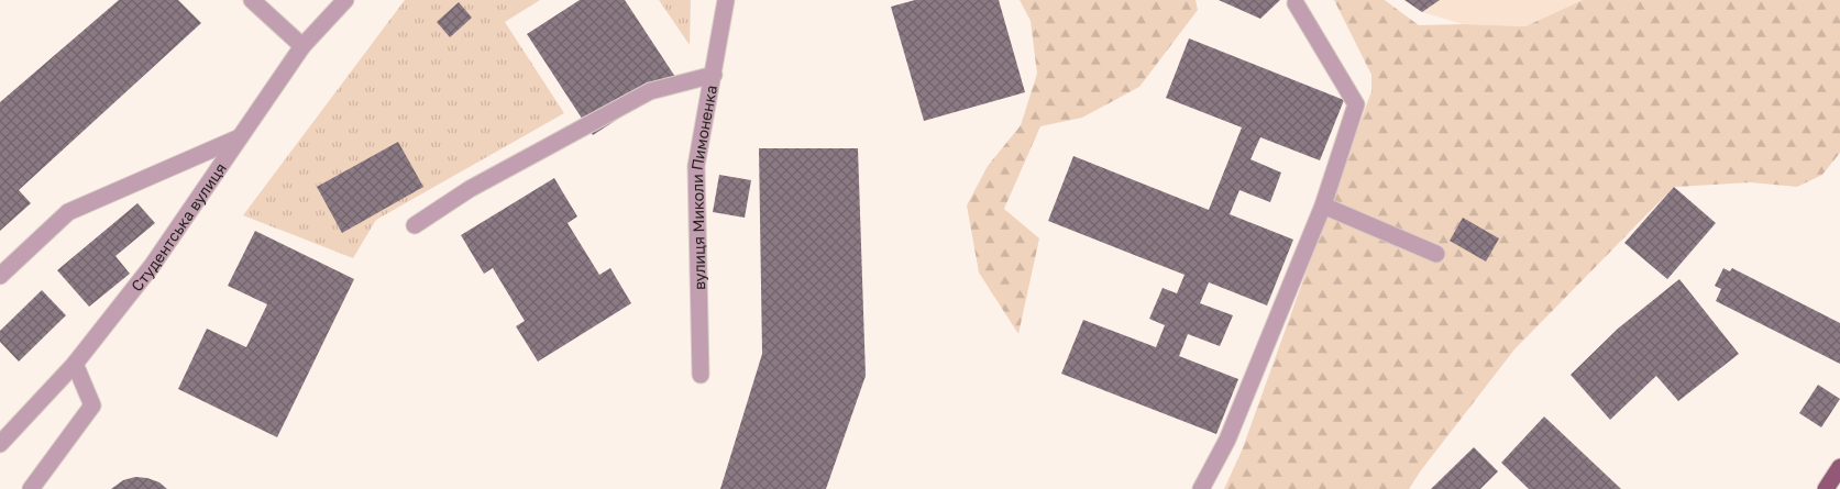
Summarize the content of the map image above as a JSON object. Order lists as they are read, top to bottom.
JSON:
{
  "streets": {
    "street": ["вулиця Миколи Пимоненка", "Студентська вулиця"]
  }
}
